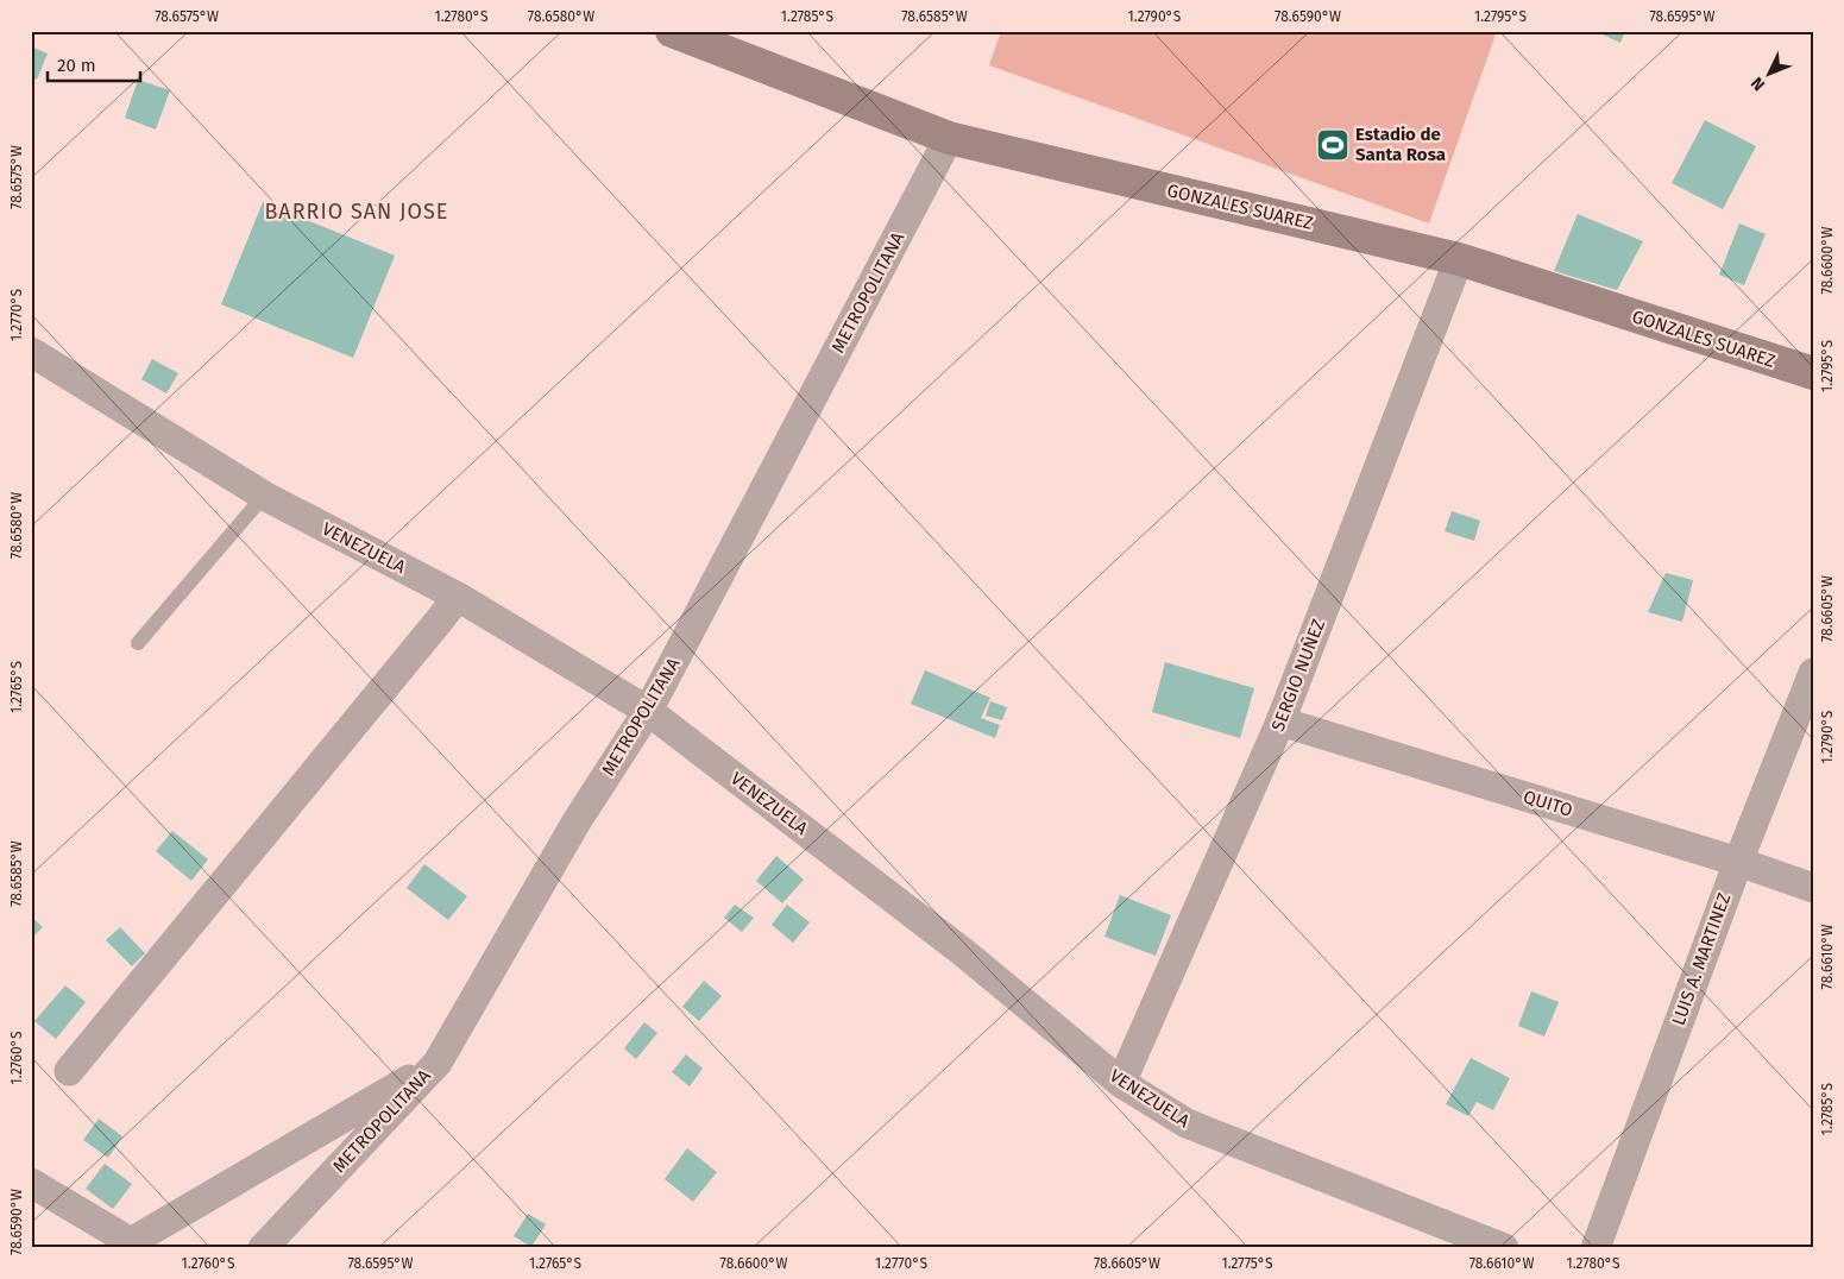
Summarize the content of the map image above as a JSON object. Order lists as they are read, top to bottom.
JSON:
{
  "streets": {
    "street": [
      "GONZALES SUAREZ",
      "METROPOLITANA",
      "VENEZUELA",
      "SERGIO NUÑEZ",
      "QUITO",
      "LUIS A. MARTINEZ"
    ]
  },
  "crossings": [
    ["GONZALES SUAREZ", "METROPOLITANA"],
    ["GONZALES SUAREZ", "SERGIO NUÑEZ"],
    ["METROPOLITANA", "VENEZUELA"],
    ["VENEZUELA", "SERGIO NUÑEZ"],
    ["SERGIO NUÑEZ", "QUITO"],
    ["QUITO", "LUIS A. MARTINEZ"]
  ],
  "districts": ["BARRIO SAN JOSE"],
  "places": {
    "sports": ["Estadio de Santa Rosa"]
  },
  "scale_bar": "20 m",
  "north": "bottom left",
  "coordinates": [
    "78.6575°W",
    "1.2780°S",
    "78.6580°W",
    "1.2785°S",
    "78.6585°W",
    "1.2790°S",
    "78.6590°W",
    "1.2795°S",
    "78.6595°W",
    "78.6600°W",
    "1.2770°S",
    "78.6605°W",
    "1.2765°S",
    "78.6610°W",
    "1.2760°S",
    "1.2775°S"
  ]
}
